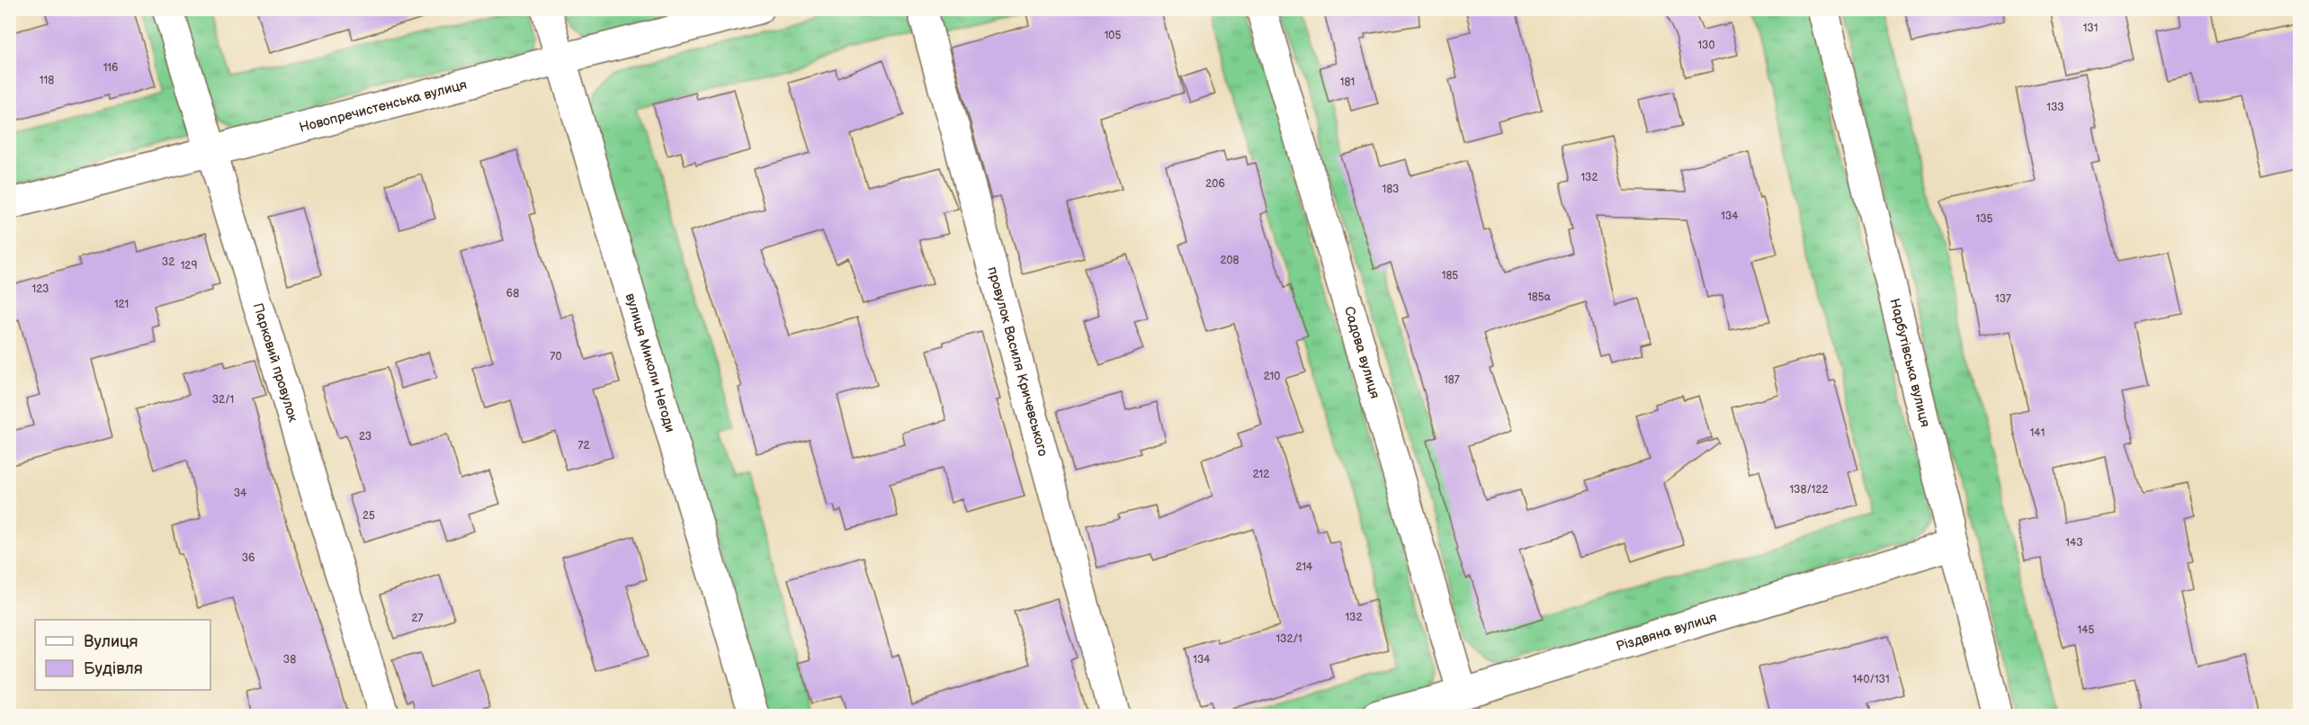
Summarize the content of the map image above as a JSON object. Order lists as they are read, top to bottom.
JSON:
{
  "streets": {
    "street": [
      "Новопречистенська вулиця",
      "Садова вулиця",
      "Парковий провулок",
      "вулиця Миколи Негоди",
      "провулок Василя Кричевського",
      "Нарбутівська вулиця",
      "Різдвяна вулиця"
    ]
  },
  "crossings": [
    ["Новопречистенська вулиця", "Парковий провулок"],
    ["Новопречистенська вулиця", "вулиця Миколи Негоди"],
    ["Садова вулиця", "Різдвяна вулиця"],
    ["Нарбутівська вулиця", "Різдвяна вулиця"]
  ],
  "house_numbers": [
    "131",
    "105",
    "130",
    "116",
    "118",
    "181",
    "133",
    "132",
    "206",
    "183",
    "134",
    "135",
    "208",
    "32",
    "129",
    "185",
    "123",
    "68",
    "185а",
    "137",
    "121",
    "70",
    "210",
    "187",
    "32/1",
    "141",
    "23",
    "72",
    "212",
    "138/122",
    "34",
    "25",
    "143",
    "36",
    "214",
    "132",
    "27",
    "145",
    "132/1",
    "38",
    "134",
    "140/131"
  ],
  "legend": ["Вулиця", "Будівля"]
}
